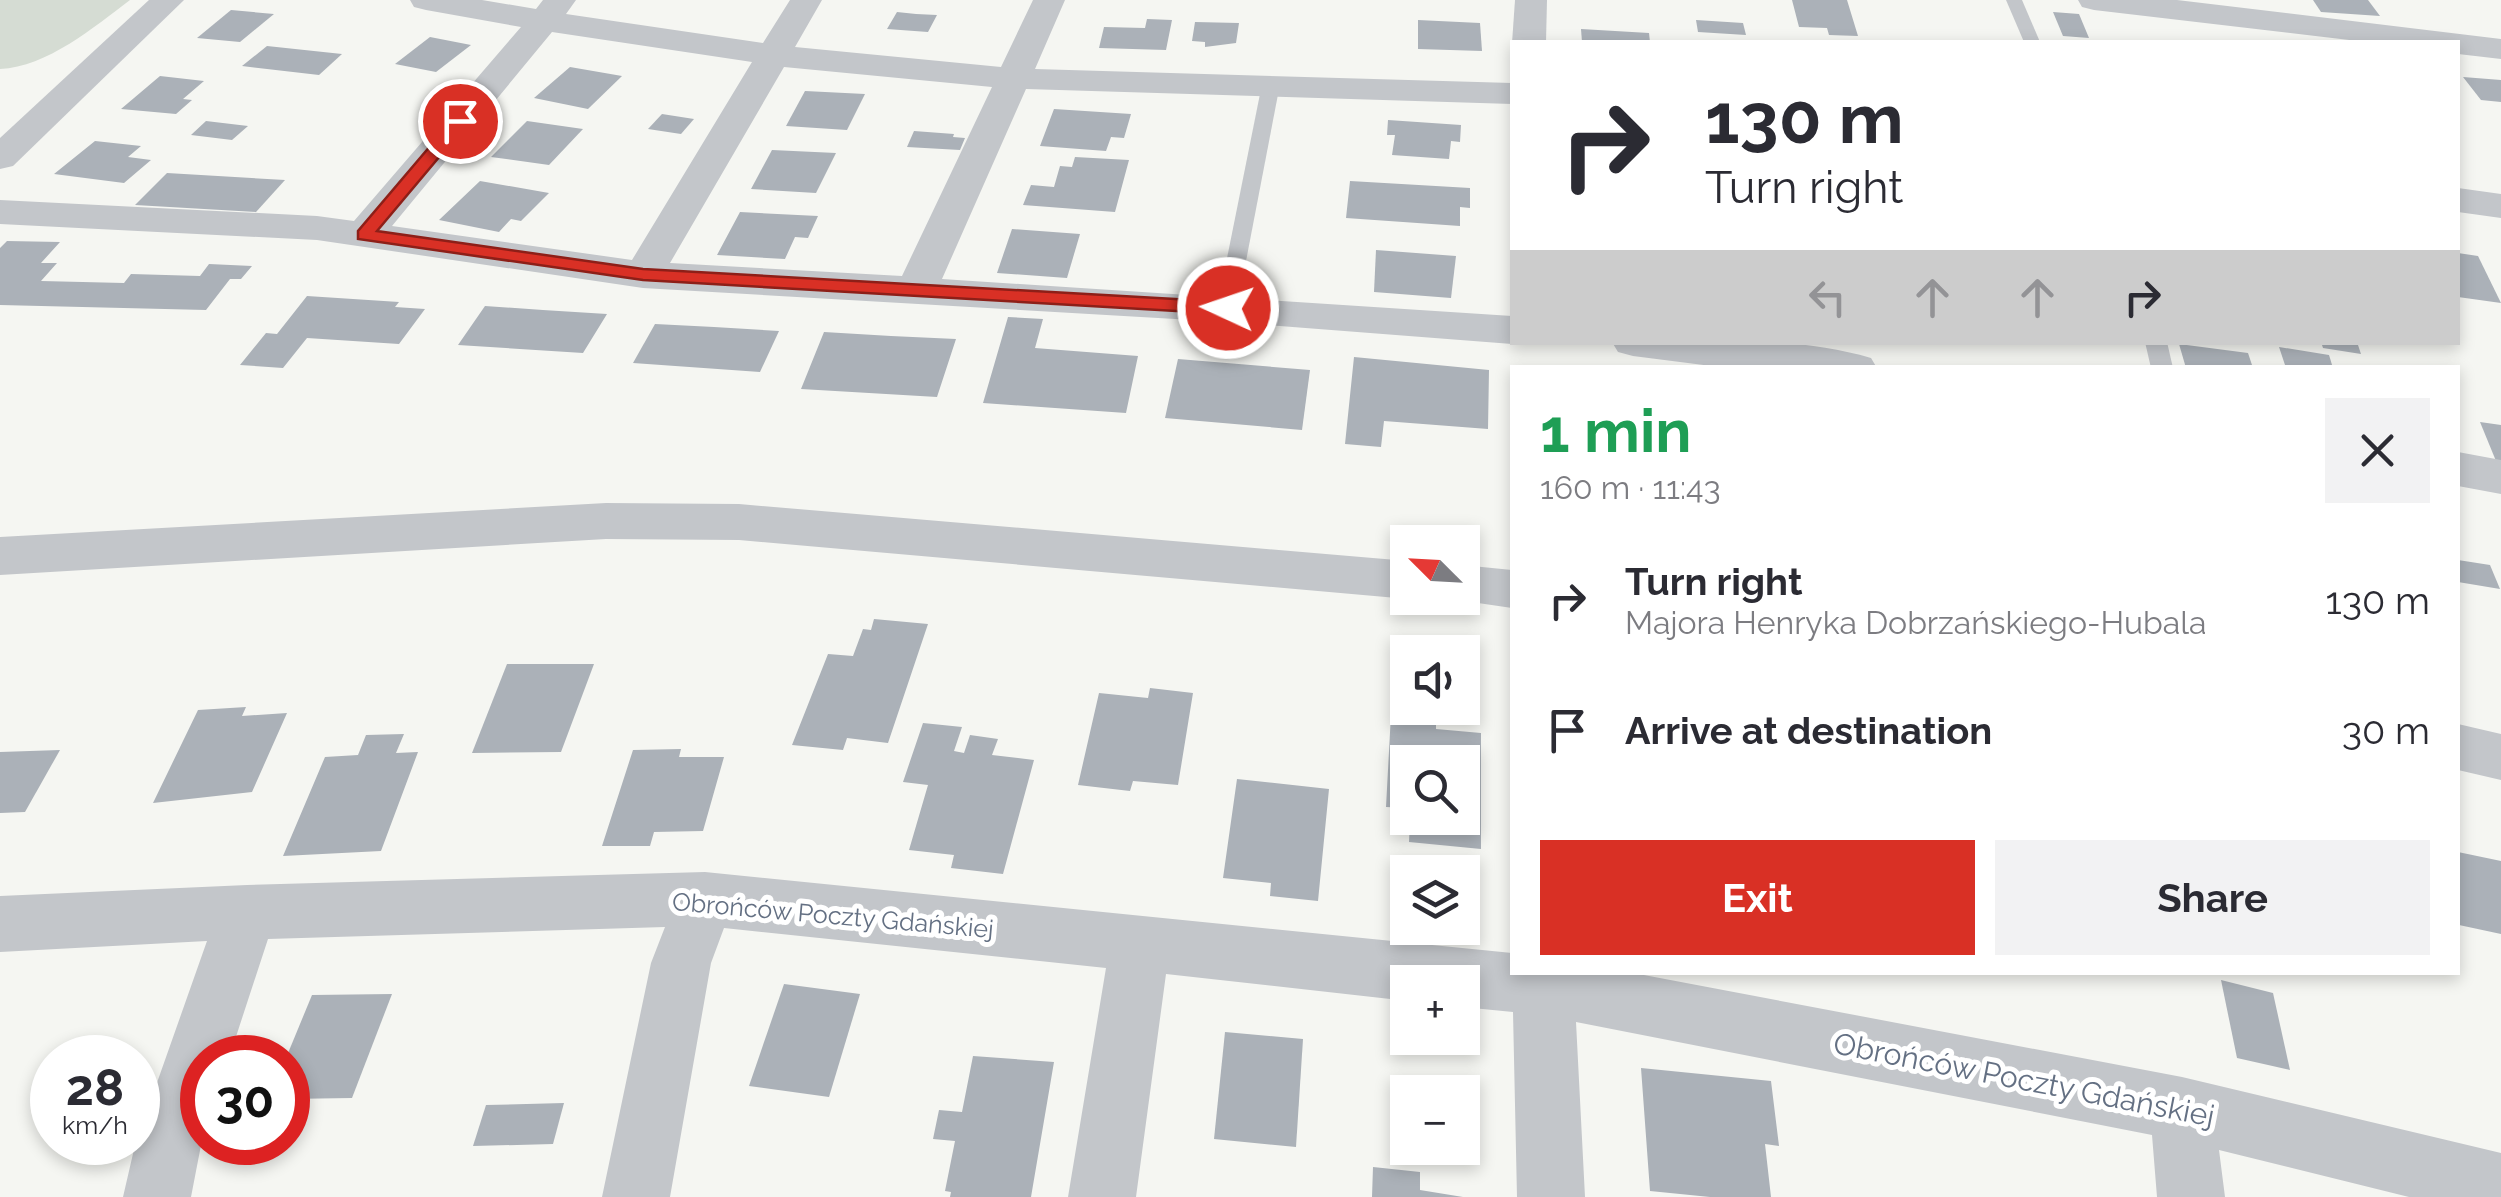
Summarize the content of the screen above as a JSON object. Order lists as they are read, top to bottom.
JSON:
{
  "streets": {
    "street": ["Obrońców Poczty Gdańskiej"]
  },
  "north": "top left",
  "page": {
    "turn": ["130 m", "Turn right"],
    "heading": ["1 min", "160 m · 11:43"],
    "map_buttons": ["+", "−"],
    "list": [
      {
        "name": "Turn right",
        "note": "Majora Henryka Dobrzańskiego-Hubala",
        "value": "130 m"
      },
      {
        "name": "Arrive at destination",
        "value": "30 m"
      }
    ],
    "buttons": ["Exit", "Share"],
    "speed": "28 km/h",
    "limit": "30"
  }
}
